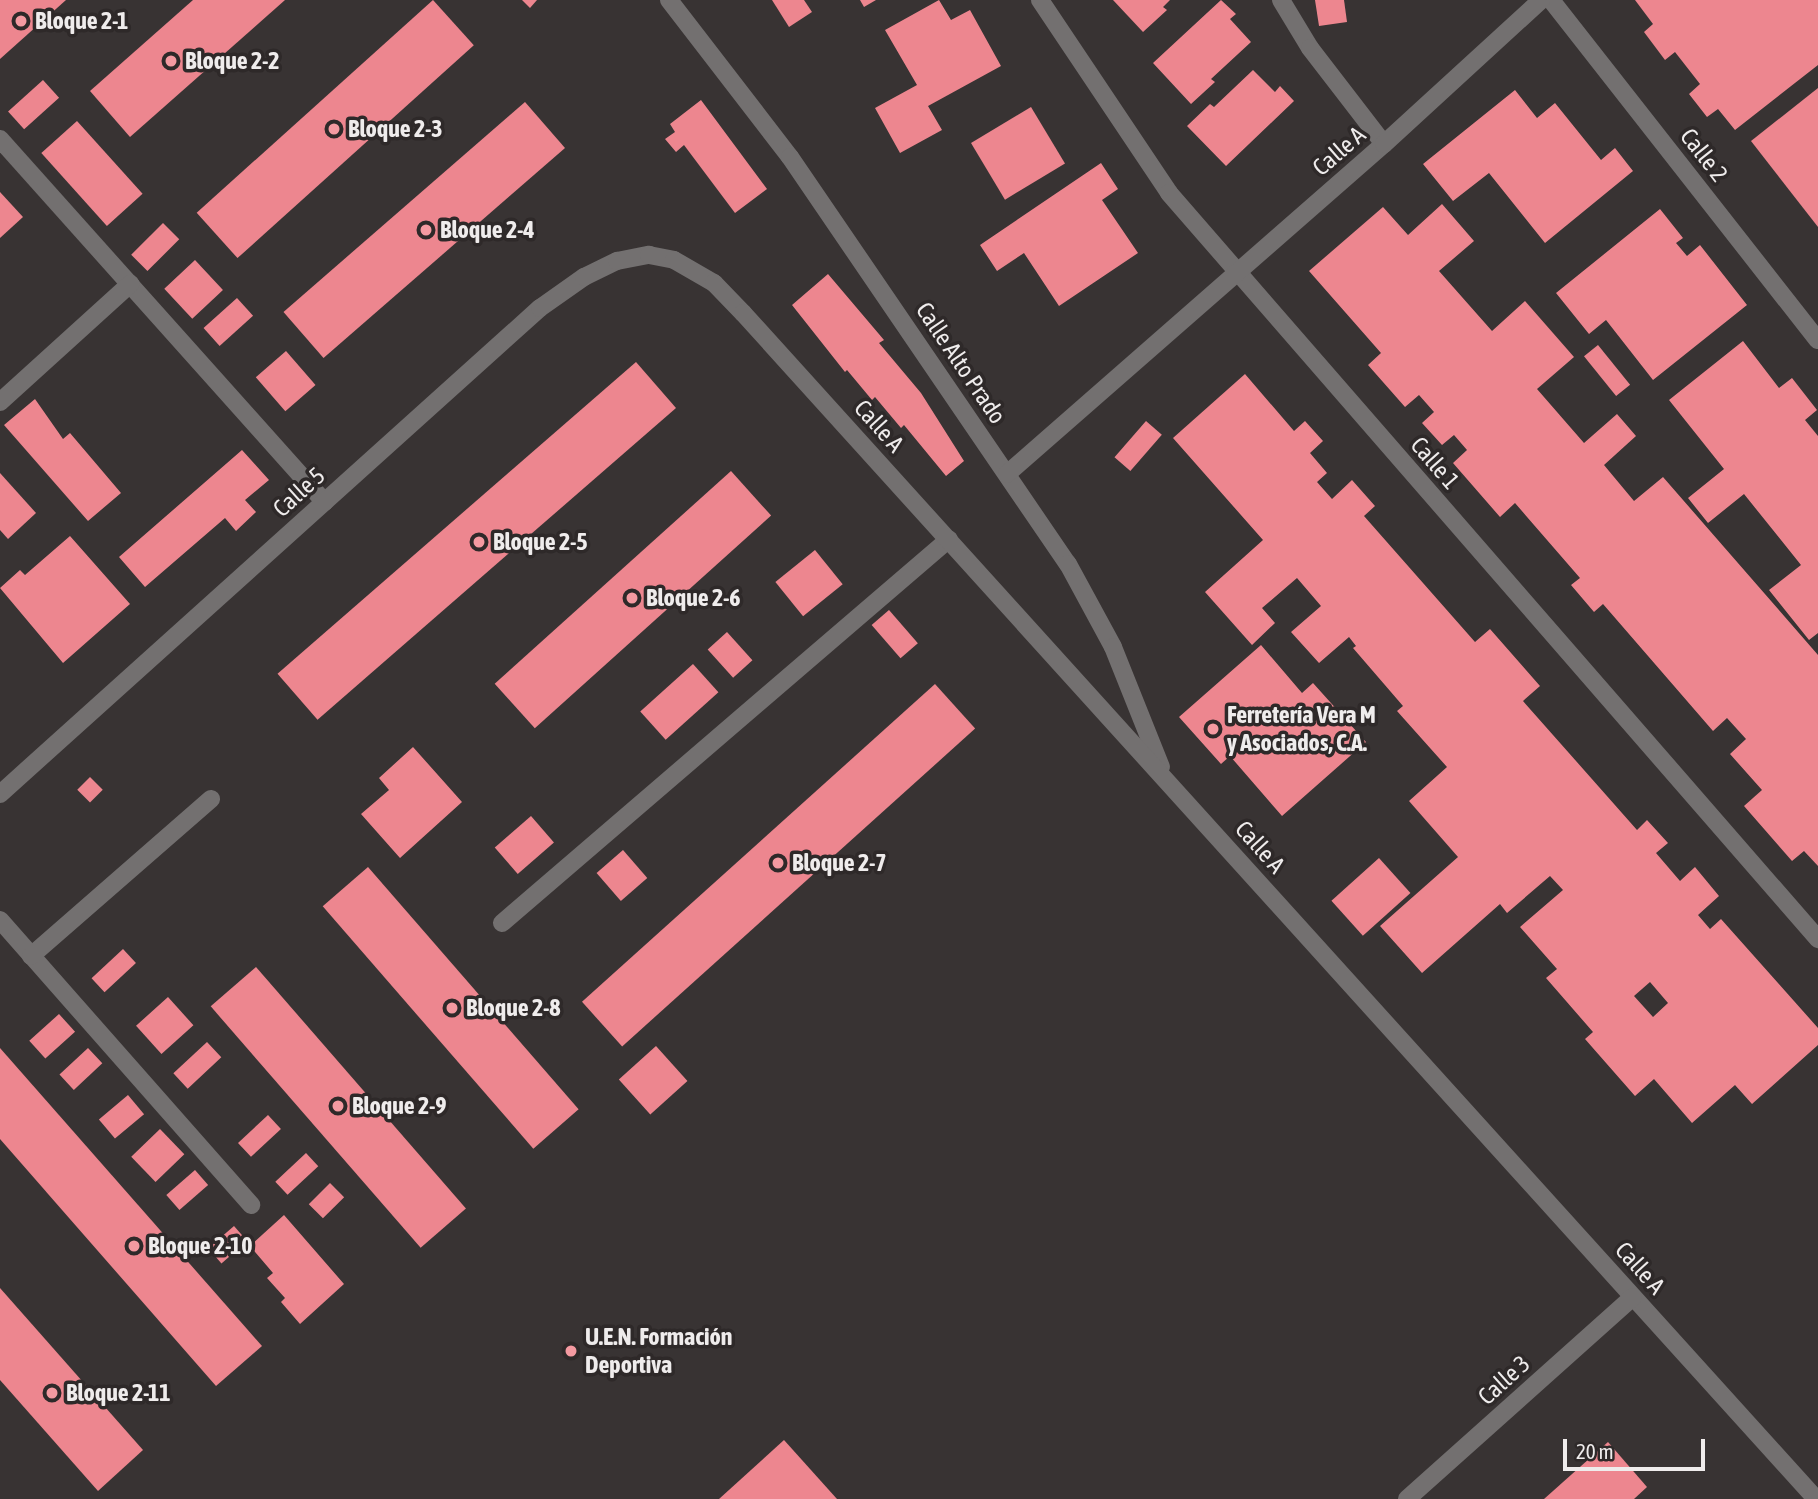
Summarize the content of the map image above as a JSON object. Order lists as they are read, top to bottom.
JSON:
{
  "streets": {
    "street": [
      "Calle A",
      "Calle 2",
      "Calle Alto Prado",
      "Calle 1",
      "Calle 5",
      "Calle 3"
    ]
  },
  "crossings": [
    ["Calle A", "Calle Alto Prado"],
    ["Calle A", "Calle 1"],
    ["Calle A", "Calle 5"],
    ["Calle A", "Calle 3"]
  ],
  "places": [
    "Bloque 2-1",
    "Bloque 2-2",
    "Bloque 2-3",
    "Bloque 2-4",
    "Bloque 2-5",
    "Bloque 2-6",
    "Ferretería Vera M y Asociados, C.A.",
    "Bloque 2-7",
    "Bloque 2-8",
    "Bloque 2-9",
    "Bloque 2-10",
    "U.E.N. Formación Deportiva",
    "Bloque 2-11"
  ],
  "scale_bar": "20 m"
}
